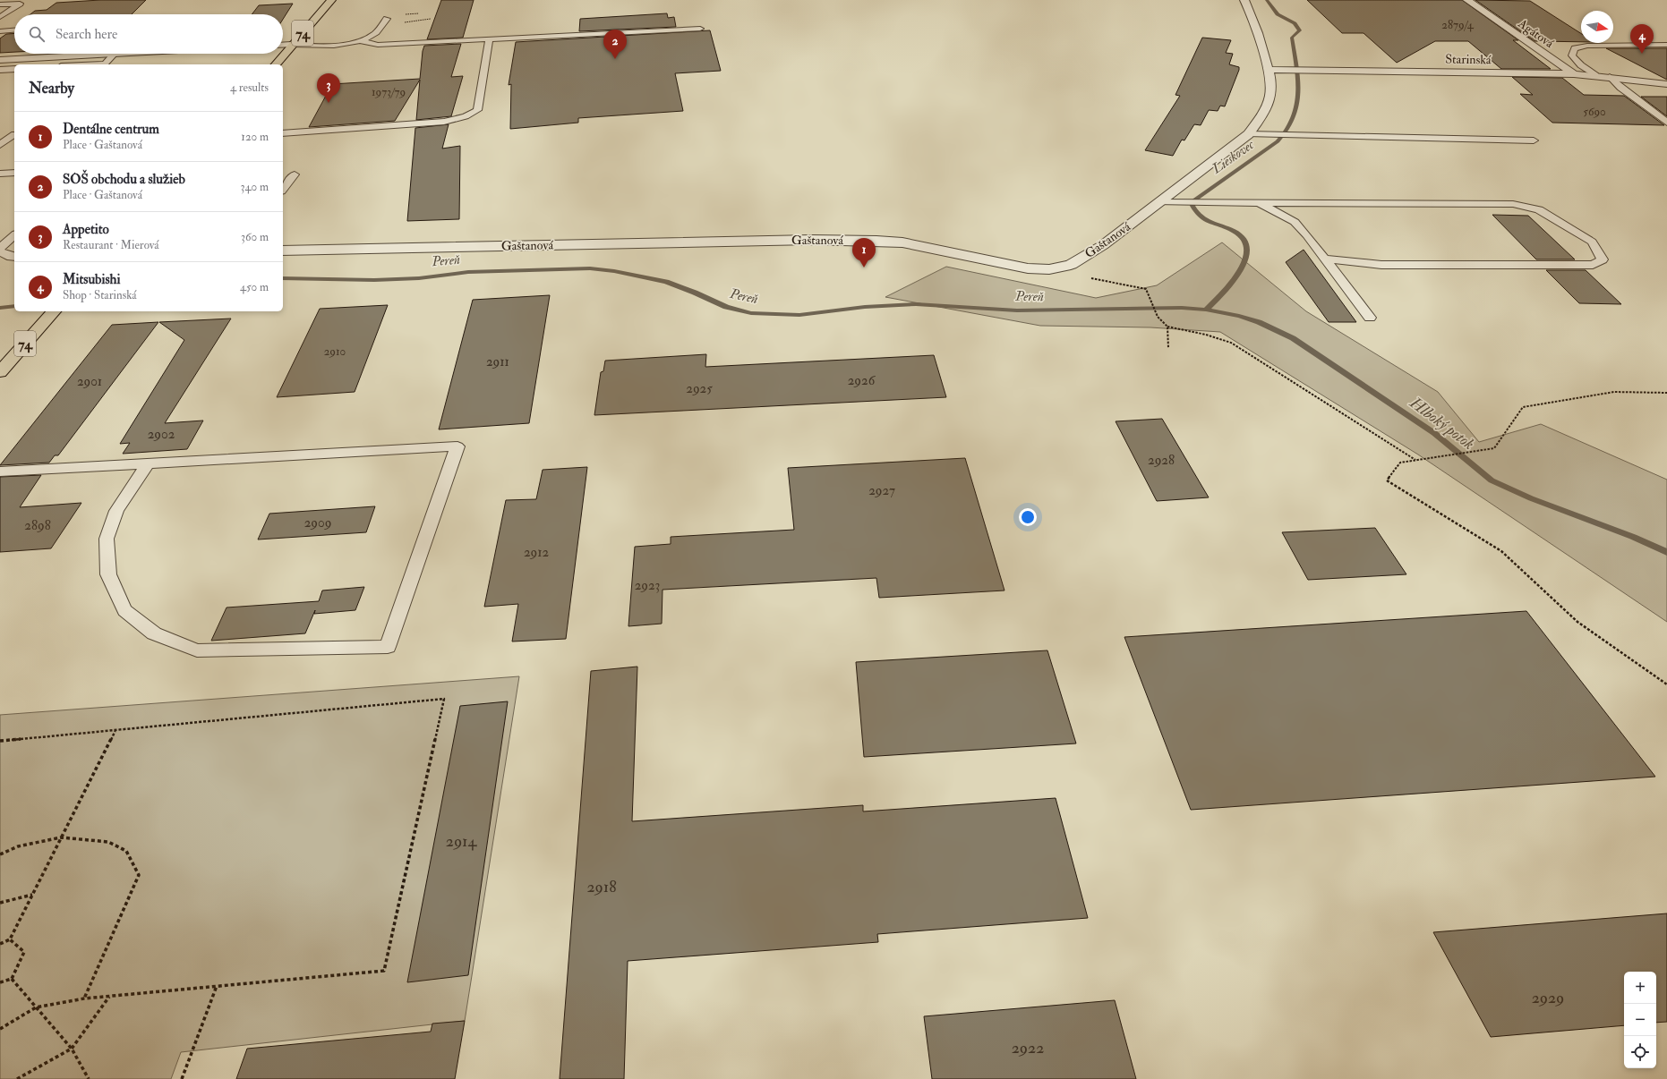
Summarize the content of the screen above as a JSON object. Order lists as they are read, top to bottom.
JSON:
{
  "streets": {
    "main road": ["74"],
    "street": ["Agátová", "Starinská", "Gaštanová"]
  },
  "crossings": [
    ["Agátová", "Starinská"],
    ["Starinská", "Gaštanová"]
  ],
  "water": ["Lieskovec", "Pereň", "Hlboký potok"],
  "house_numbers": [
    "2879/4",
    "1973/79",
    "5690",
    "2910",
    "2911",
    "2926",
    "2901",
    "2925",
    "2902",
    "2928",
    "2927",
    "2909",
    "2898",
    "2912",
    "2923",
    "2914",
    "2918",
    "2929",
    "2922"
  ],
  "north": "right",
  "page": {
    "search": "Search here",
    "pins": [
      "4",
      "2",
      "3",
      "1"
    ],
    "heading": ["Nearby", "4 results"],
    "list": [
      {
        "mark": "1",
        "name": "Dentálne centrum",
        "note": "Place · Gaštanová",
        "value": "120 m"
      },
      {
        "mark": "2",
        "name": "SOŠ obchodu a služieb",
        "note": "Place · Gaštanová",
        "value": "340 m"
      },
      {
        "mark": "3",
        "name": "Appetito",
        "note": "Restaurant · Mierová",
        "value": "360 m"
      },
      {
        "mark": "4",
        "name": "Mitsubishi",
        "note": "Shop · Starinská",
        "value": "450 m"
      }
    ],
    "map_buttons": ["+", "−"]
  }
}
